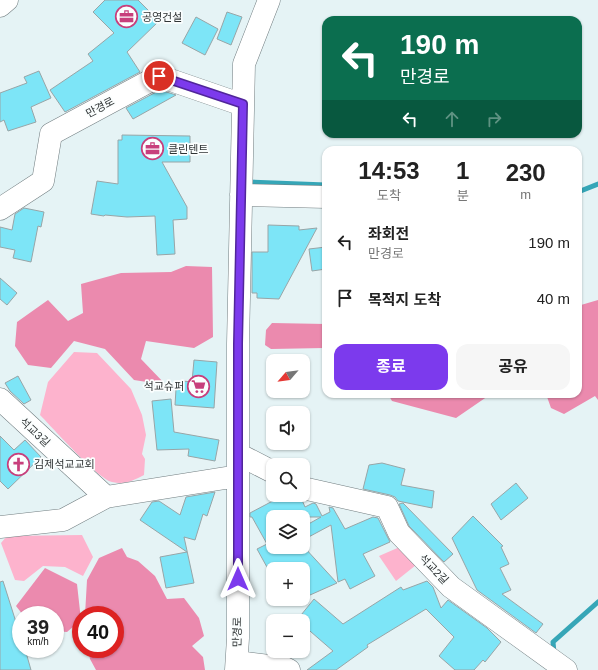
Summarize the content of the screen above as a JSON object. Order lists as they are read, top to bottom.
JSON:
{
  "streets": {
    "street": ["만경로", "석교3길", "석교2길"]
  },
  "places": {
    "office": ["공영건설", "클린텐트"],
    "supermarket": ["석교슈퍼"],
    "church": ["김제석교교회"]
  },
  "north": "bottom left",
  "page": {
    "turn": ["190 m", "만경로"],
    "eta": [
      "14:53",
      "도착",
      "1",
      "분",
      "230",
      "m"
    ],
    "list": [
      {
        "name": "좌회전",
        "note": "만경로",
        "value": "190 m"
      },
      {
        "name": "목적지 도착",
        "value": "40 m"
      }
    ],
    "buttons": ["종료", "공유"],
    "map_buttons": ["+", "−"],
    "speed": "39 km/h",
    "limit": "40"
  }
}
